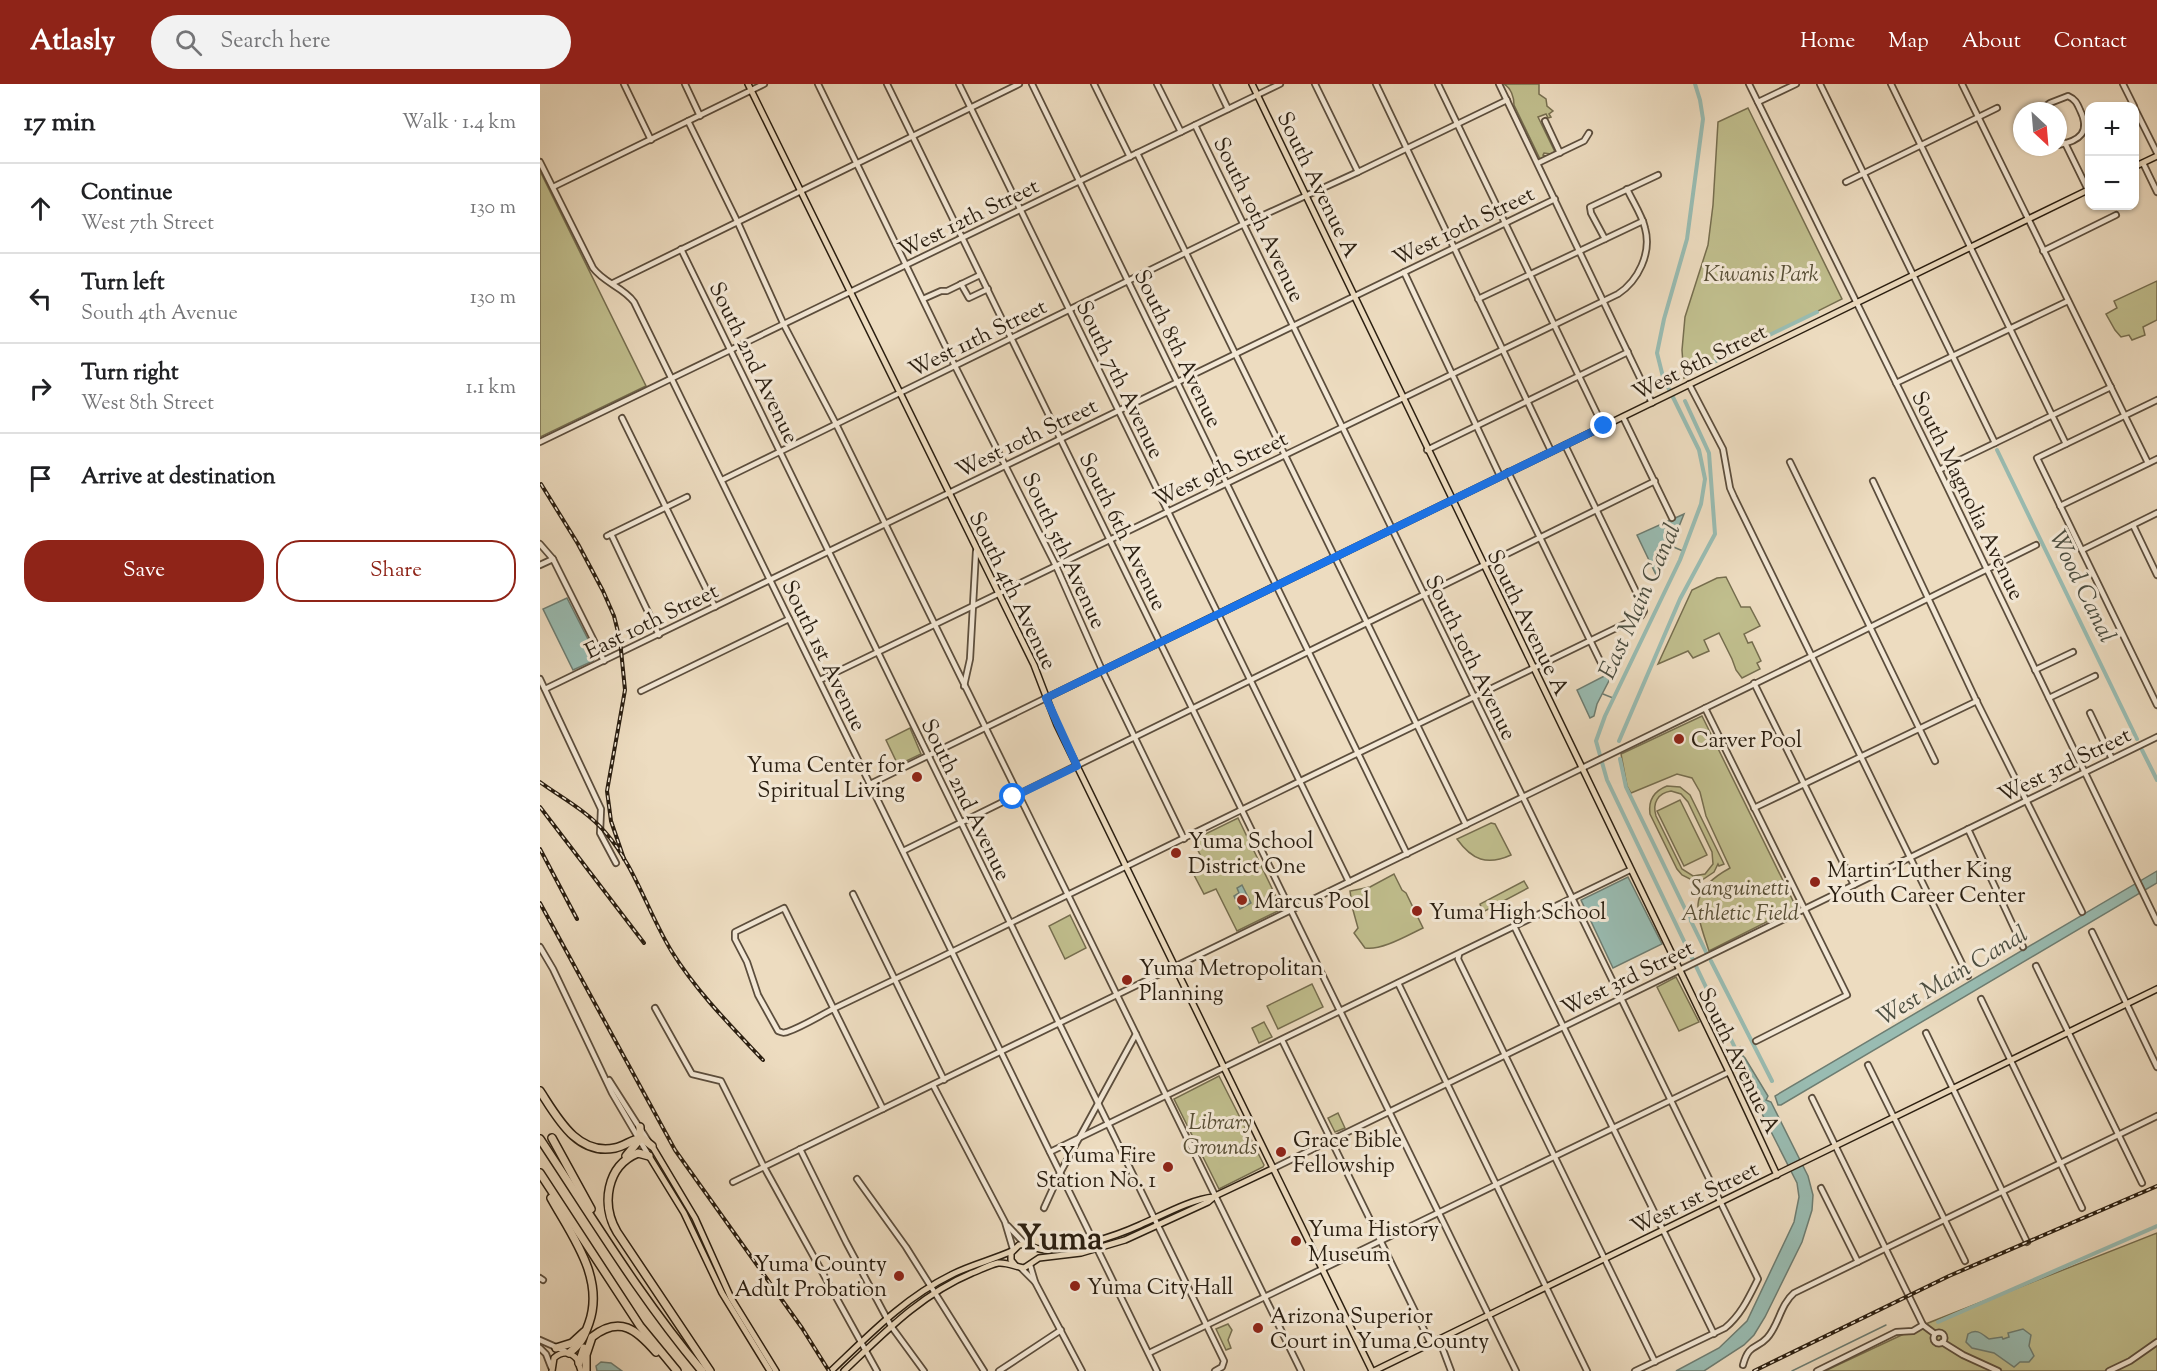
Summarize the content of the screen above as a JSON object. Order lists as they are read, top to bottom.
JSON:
{
  "streets": {
    "main road": [
      "South Avenue A",
      "West 8th Street",
      "South 4th Avenue",
      "West 1st Street"
    ],
    "street": [
      "West 12th Street",
      "South 10th Avenue",
      "West 10th Street",
      "West 11th Street",
      "South 8th Avenue",
      "South 2nd Avenue",
      "South 7th Avenue",
      "West 9th Street",
      "South Magnolia Avenue",
      "South 6th Avenue",
      "South 5th Avenue",
      "East 10th Street",
      "South 1st Avenue",
      "West 3rd Street"
    ]
  },
  "crossings": [
    ["South Avenue A", "West 12th Street"],
    ["South Avenue A", "West 10th Street"],
    ["South Avenue A", "West 11th Street"],
    ["South Avenue A", "West 8th Street"],
    ["South Avenue A", "West 9th Street"],
    ["South Avenue A", "West 3rd Street"],
    ["South Avenue A", "West 1st Street"],
    ["West 12th Street", "South 10th Avenue"],
    ["West 12th Street", "South 8th Avenue"],
    ["West 12th Street", "South 2nd Avenue"],
    ["West 12th Street", "South 7th Avenue"],
    ["West 12th Street", "South 6th Avenue"],
    ["West 12th Street", "South 5th Avenue"],
    ["West 12th Street", "South 4th Avenue"],
    ["West 12th Street", "South 1st Avenue"],
    ["South 10th Avenue", "West 10th Street"],
    ["South 10th Avenue", "West 11th Street"],
    ["South 10th Avenue", "West 8th Street"],
    ["South 10th Avenue", "West 9th Street"],
    ["South 10th Avenue", "West 3rd Street"],
    ["South 10th Avenue", "West 1st Street"],
    ["West 10th Street", "South 8th Avenue"],
    ["West 10th Street", "South 2nd Avenue"],
    ["West 10th Street", "South 7th Avenue"],
    ["West 10th Street", "South 6th Avenue"],
    ["West 10th Street", "South 5th Avenue"],
    ["West 10th Street", "South 4th Avenue"],
    ["West 10th Street", "East 10th Street"],
    ["West 10th Street", "South 1st Avenue"],
    ["West 11th Street", "South 8th Avenue"],
    ["West 11th Street", "South 2nd Avenue"],
    ["West 11th Street", "South 7th Avenue"],
    ["West 11th Street", "South 6th Avenue"],
    ["West 11th Street", "South 5th Avenue"],
    ["West 11th Street", "South 4th Avenue"],
    ["West 11th Street", "South 1st Avenue"],
    ["South 8th Avenue", "West 8th Street"],
    ["South 8th Avenue", "West 9th Street"],
    ["West 8th Street", "South 2nd Avenue"],
    ["West 8th Street", "South 7th Avenue"],
    ["West 8th Street", "South Magnolia Avenue"],
    ["West 8th Street", "South 6th Avenue"],
    ["West 8th Street", "South 5th Avenue"],
    ["West 8th Street", "South 4th Avenue"],
    ["West 8th Street", "South 1st Avenue"],
    ["South 2nd Avenue", "West 9th Street"],
    ["South 7th Avenue", "West 9th Street"],
    ["West 9th Street", "South 6th Avenue"],
    ["West 9th Street", "South 5th Avenue"],
    ["West 9th Street", "South 4th Avenue"],
    ["West 9th Street", "South 1st Avenue"],
    ["South Magnolia Avenue", "West 3rd Street"],
    ["South 6th Avenue", "West 3rd Street"],
    ["South 6th Avenue", "West 1st Street"],
    ["South 4th Avenue", "West 3rd Street"],
    ["South 4th Avenue", "West 1st Street"],
    ["East 10th Street", "South 1st Avenue"]
  ],
  "districts": ["Yuma"],
  "water": ["Wood Canal", "East Main Canal", "West Main Canal"],
  "parks": ["Kiwanis Park", "Sanguinetti Athletic Field", "Library Grounds"],
  "places": [
    "Carver Pool",
    "Yuma Center for Spiritual Living",
    "Yuma School District One",
    "Martin Luther King Youth Career Center",
    "Marcus Pool",
    "Yuma High School",
    "Yuma Metropolitan Planning",
    "Grace Bible Fellowship",
    "Yuma Fire Station No. 1",
    "Yuma History Museum",
    "Yuma County Adult Probation",
    "Yuma City Hall",
    "Arizona Superior Court in Yuma County"
  ],
  "north": "bottom right",
  "page": {
    "header": "Atlasly",
    "search": "Search here",
    "nav": [
      "Home",
      "Map",
      "About",
      "Contact"
    ],
    "heading": ["17 min", "Walk · 1.4 km"],
    "map_buttons": ["+", "−"],
    "list": [
      ["Continue", "West 7th Street", "130 m"],
      ["Turn left", "South 4th Avenue", "130 m"],
      ["Turn right", "West 8th Street", "1.1 km"],
      "Arrive at destination"
    ],
    "buttons": ["Save", "Share"]
  }
}
